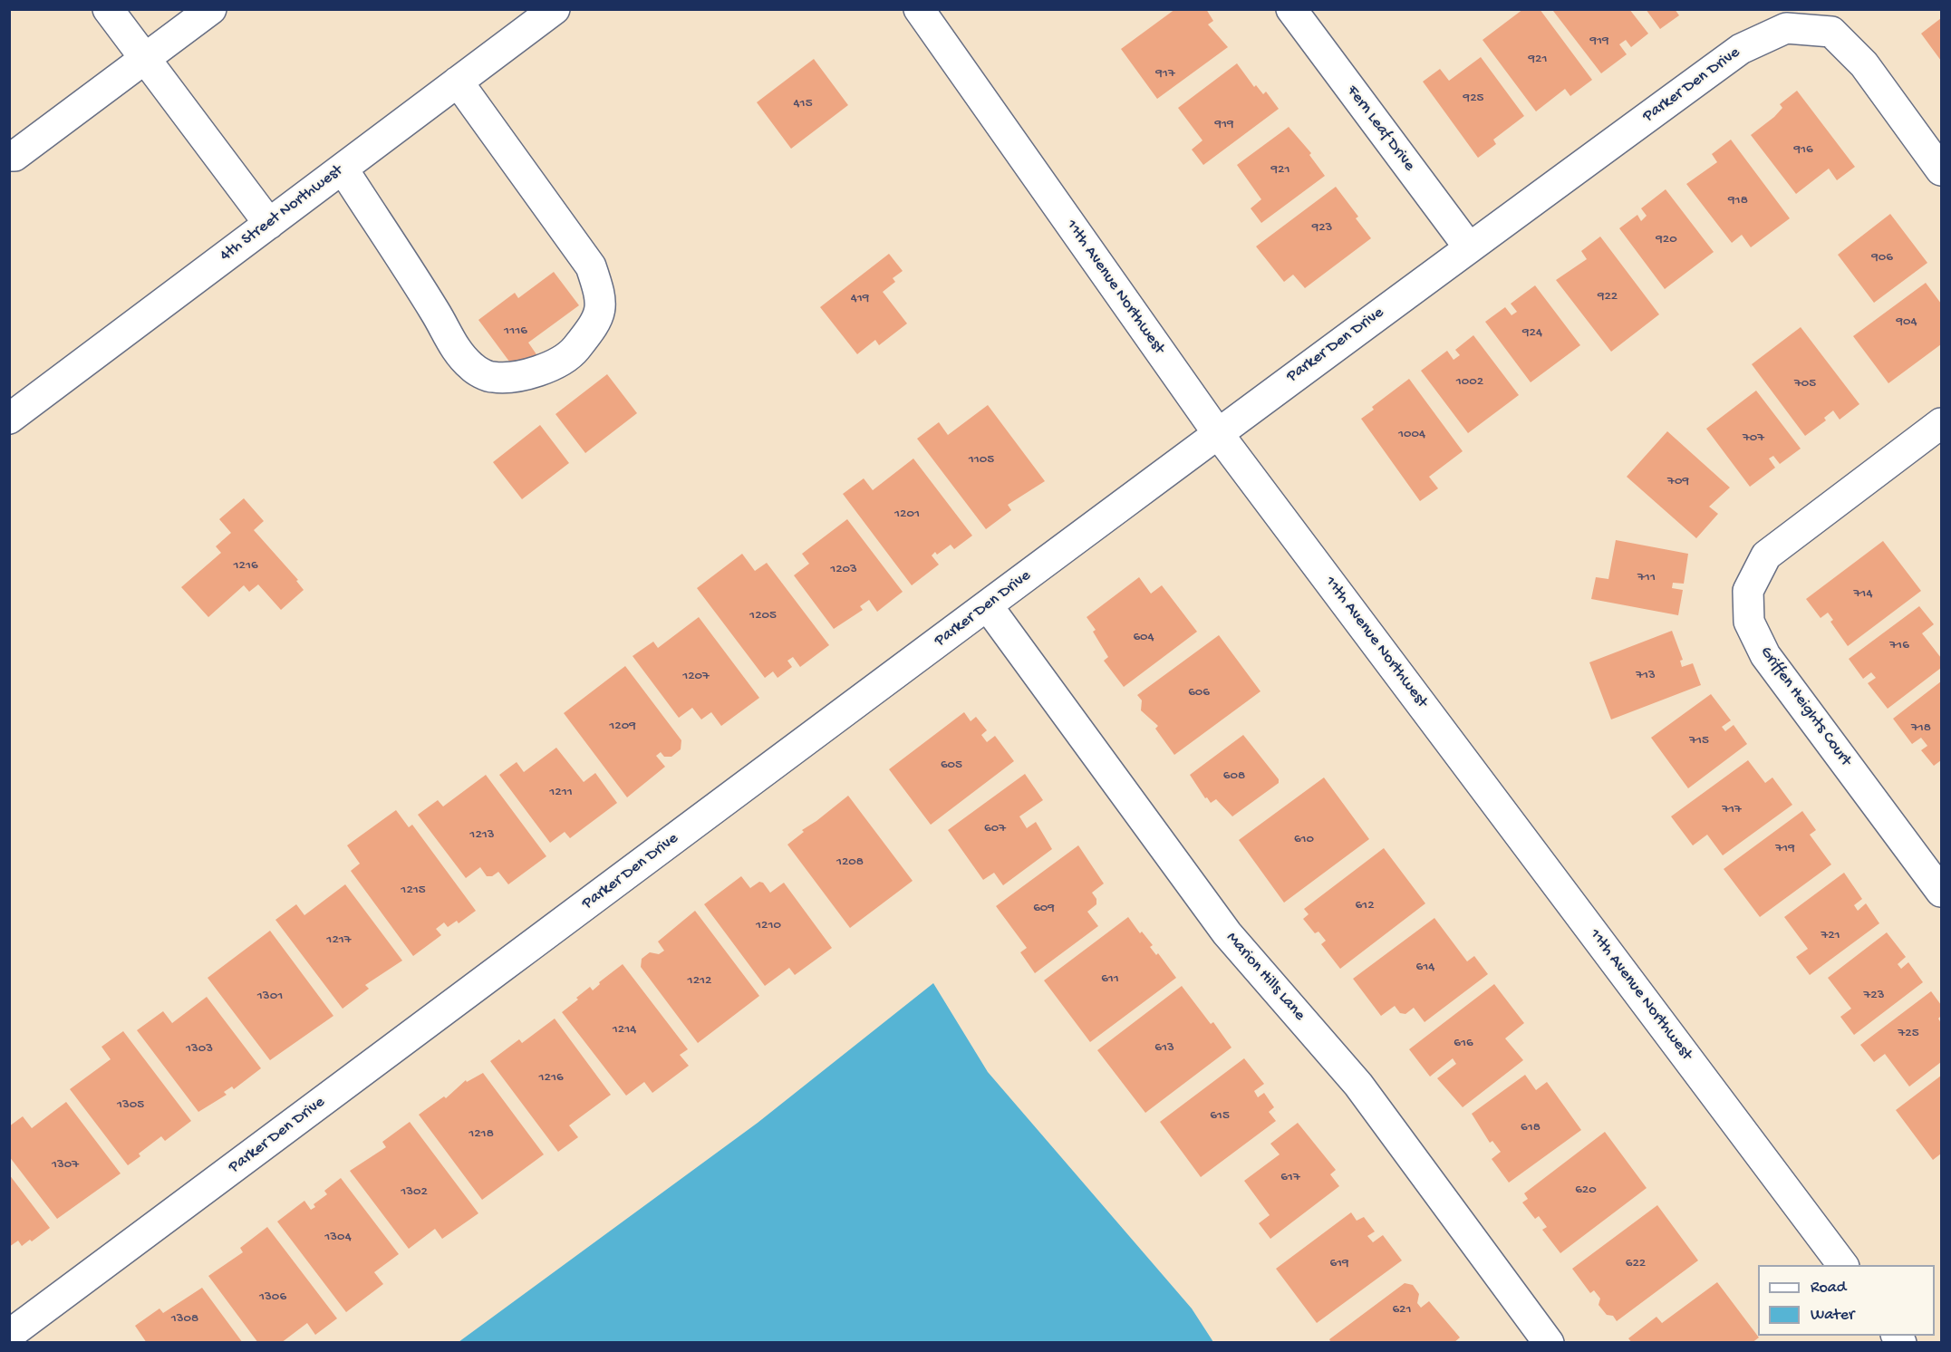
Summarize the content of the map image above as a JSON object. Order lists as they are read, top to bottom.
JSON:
{
  "streets": {
    "street": [
      "Parker Den Drive",
      "Fern Leaf Drive",
      "4th Street Northwest",
      "11th Avenue Northwest",
      "Griffen Heights Court",
      "Marion Hills Lane"
    ]
  },
  "crossings": [
    ["Parker Den Drive", "Fern Leaf Drive"],
    ["Parker Den Drive", "11th Avenue Northwest"],
    ["Parker Den Drive", "Marion Hills Lane"]
  ],
  "house_numbers": [
    "919",
    "921",
    "917",
    "925",
    "415",
    "919",
    "916",
    "921",
    "918",
    "923",
    "920",
    "906",
    "922",
    "419",
    "904",
    "1116",
    "924",
    "1002",
    "705",
    "1004",
    "707",
    "1105",
    "709",
    "1201",
    "1216",
    "1203",
    "711",
    "714",
    "1205",
    "604",
    "716",
    "713",
    "1207",
    "606",
    "1209",
    "718",
    "715",
    "605",
    "608",
    "1211",
    "717",
    "607",
    "1213",
    "610",
    "719",
    "1208",
    "1215",
    "612",
    "609",
    "1210",
    "721",
    "1217",
    "614",
    "611",
    "1212",
    "723",
    "1301",
    "1214",
    "725",
    "616",
    "613",
    "1303",
    "1216",
    "1305",
    "615",
    "618",
    "1218",
    "1307",
    "617",
    "620",
    "1302",
    "1304",
    "619",
    "622",
    "1306",
    "621",
    "1308"
  ],
  "legend": ["Road", "Water"]
}
